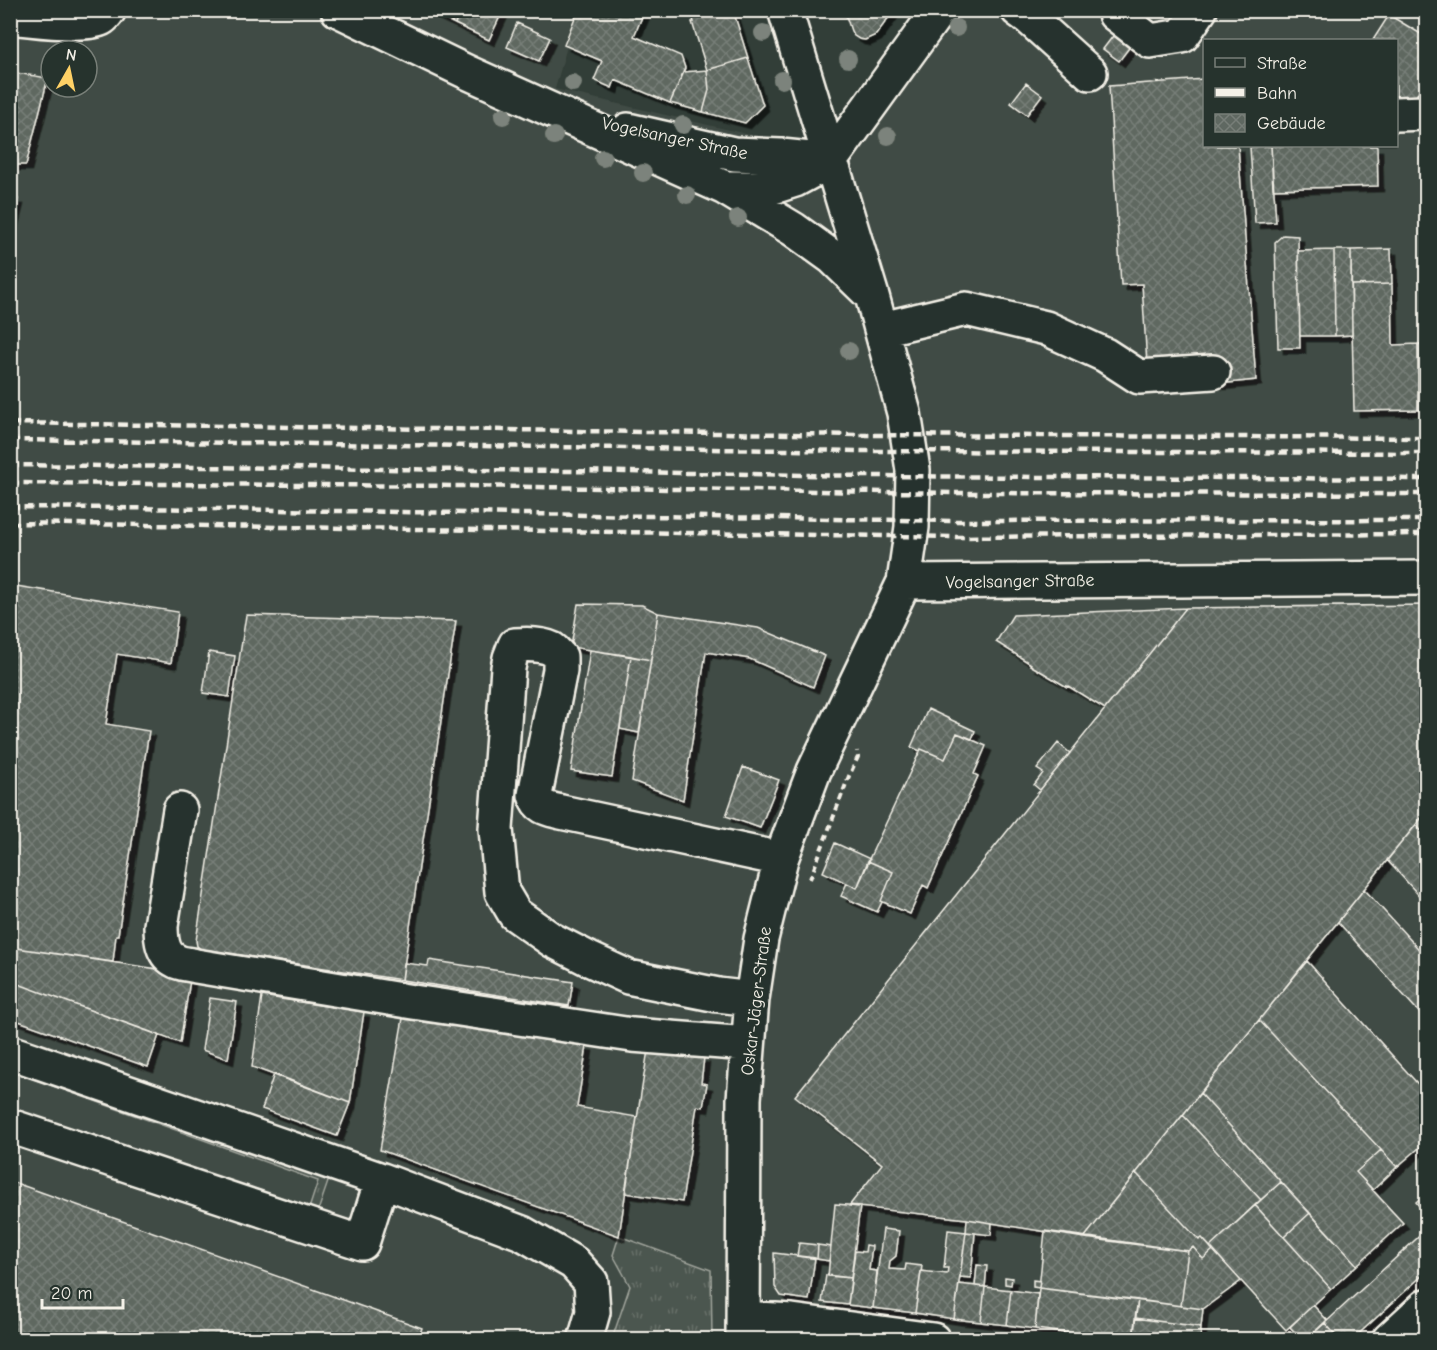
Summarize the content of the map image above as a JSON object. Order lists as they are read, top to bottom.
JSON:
{
  "streets": {
    "street": ["Vogelsanger Straße", "Oskar-Jäger-Straße"]
  },
  "crossings": [
    ["Vogelsanger Straße", "Oskar-Jäger-Straße"]
  ],
  "legend": ["Straße", "Bahn", "Gebäude"],
  "scale_bar": "20 m",
  "north": "top"
}
